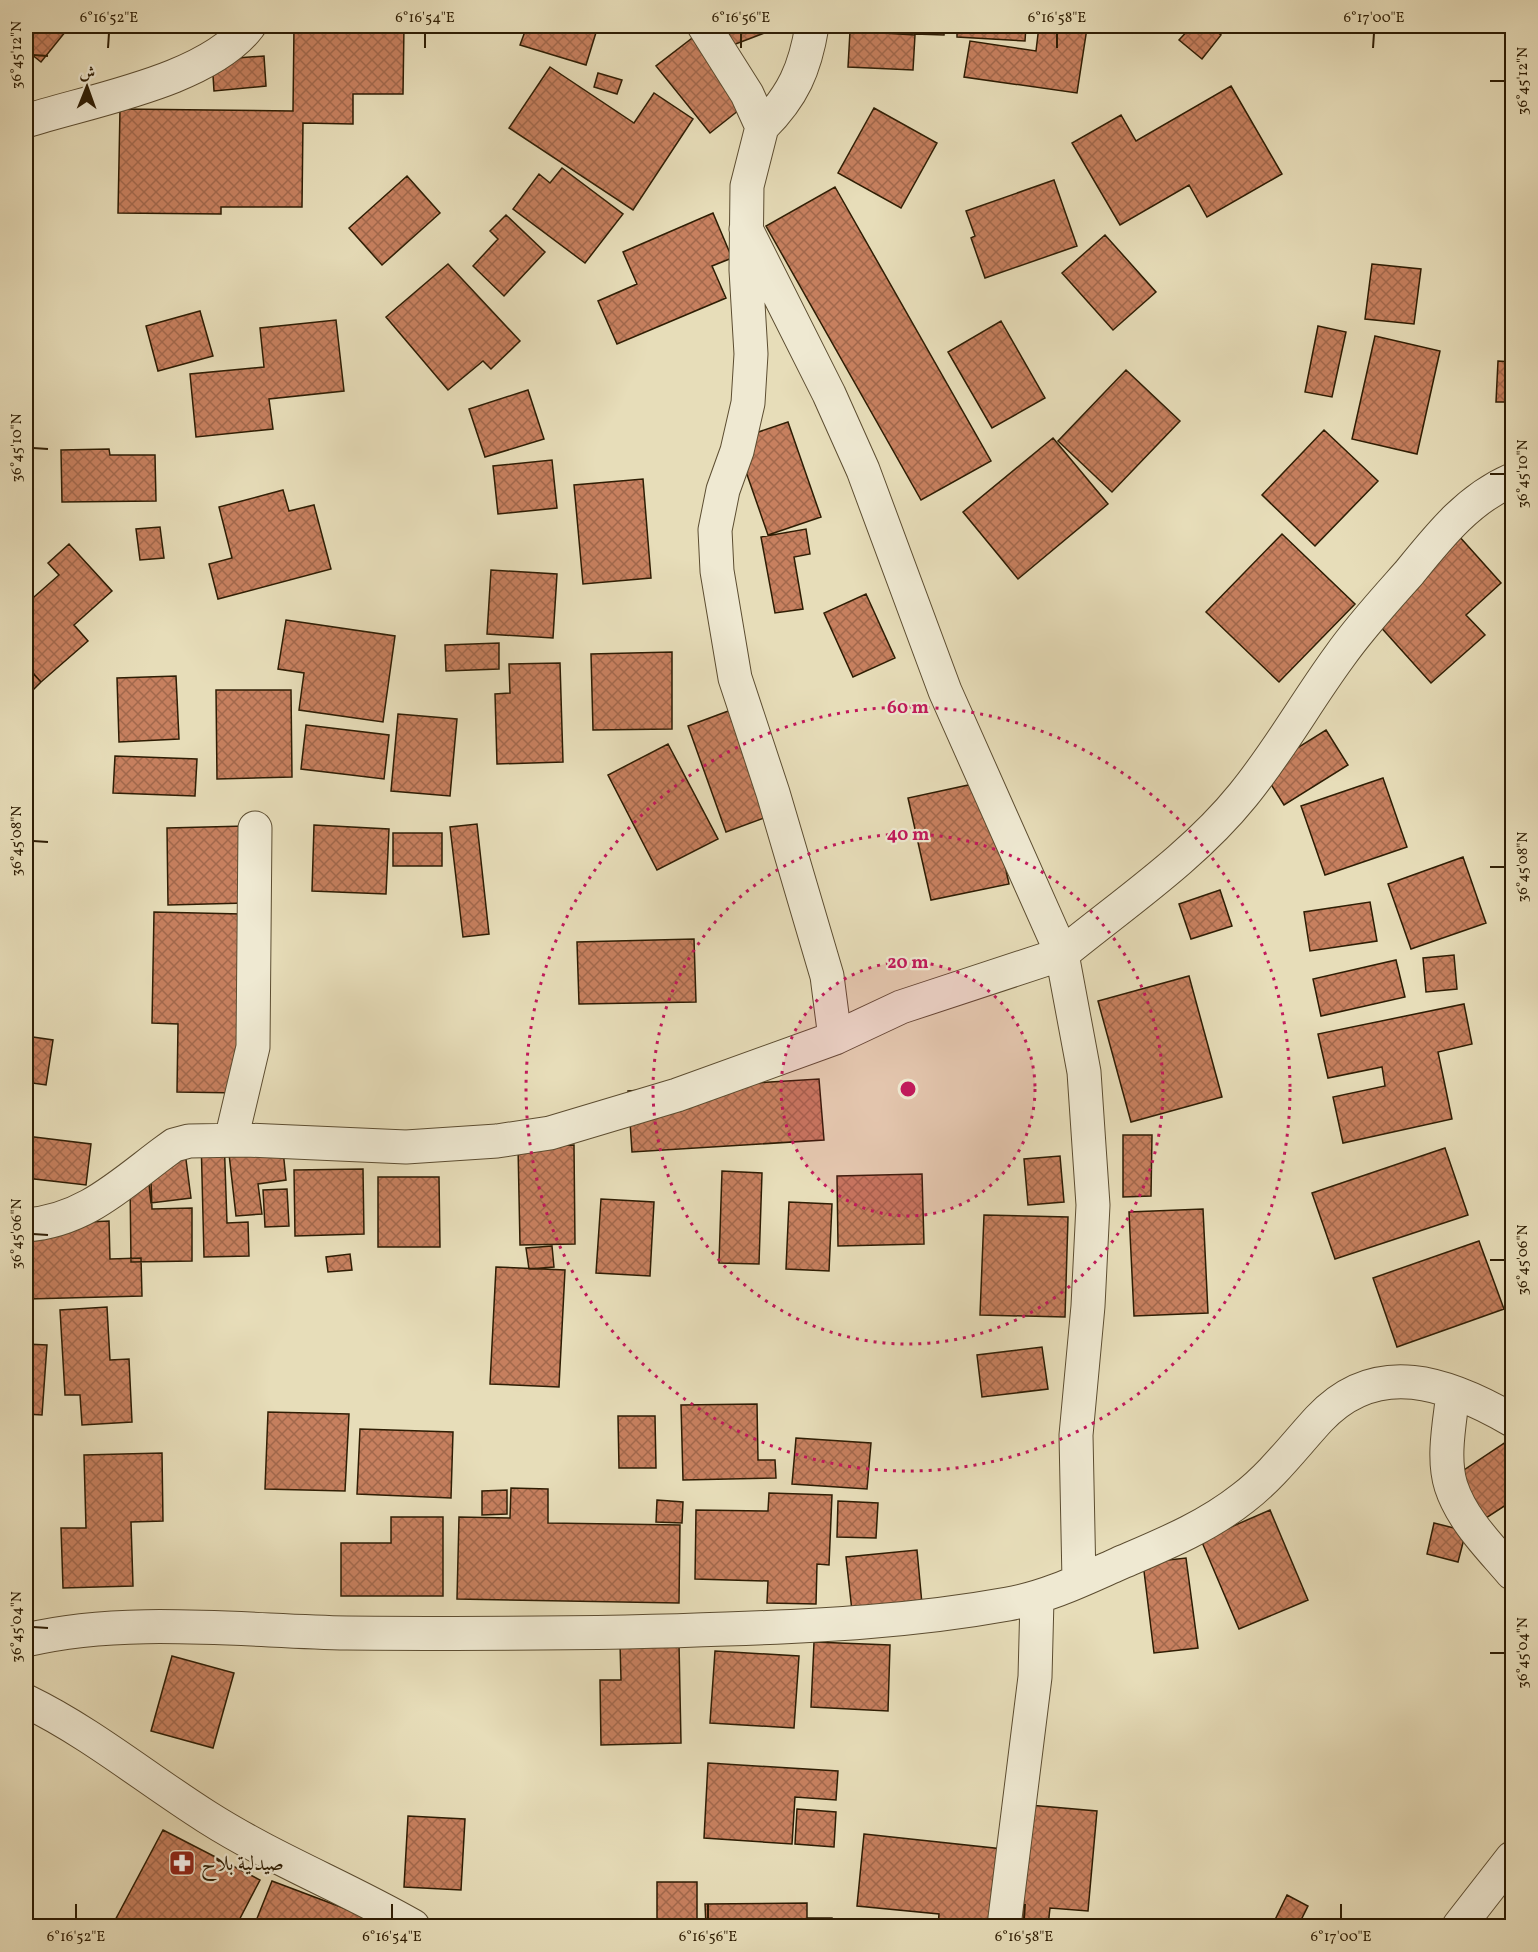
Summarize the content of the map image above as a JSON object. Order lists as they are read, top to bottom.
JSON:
{
  "places": {
    "pharmacy": ["صيدلية بلاح"]
  },
  "north": "top",
  "coordinates": [
    "6°16'52\"E",
    "6°16'54\"E",
    "6°16'56\"E",
    "6°16'58\"E",
    "6°17'00\"E",
    "36°45'12\"N",
    "36°45'10\"N",
    "36°45'08\"N",
    "36°45'06\"N",
    "36°45'04\"N"
  ],
  "rings": ["60 m", "40 m", "20 m"]
}
